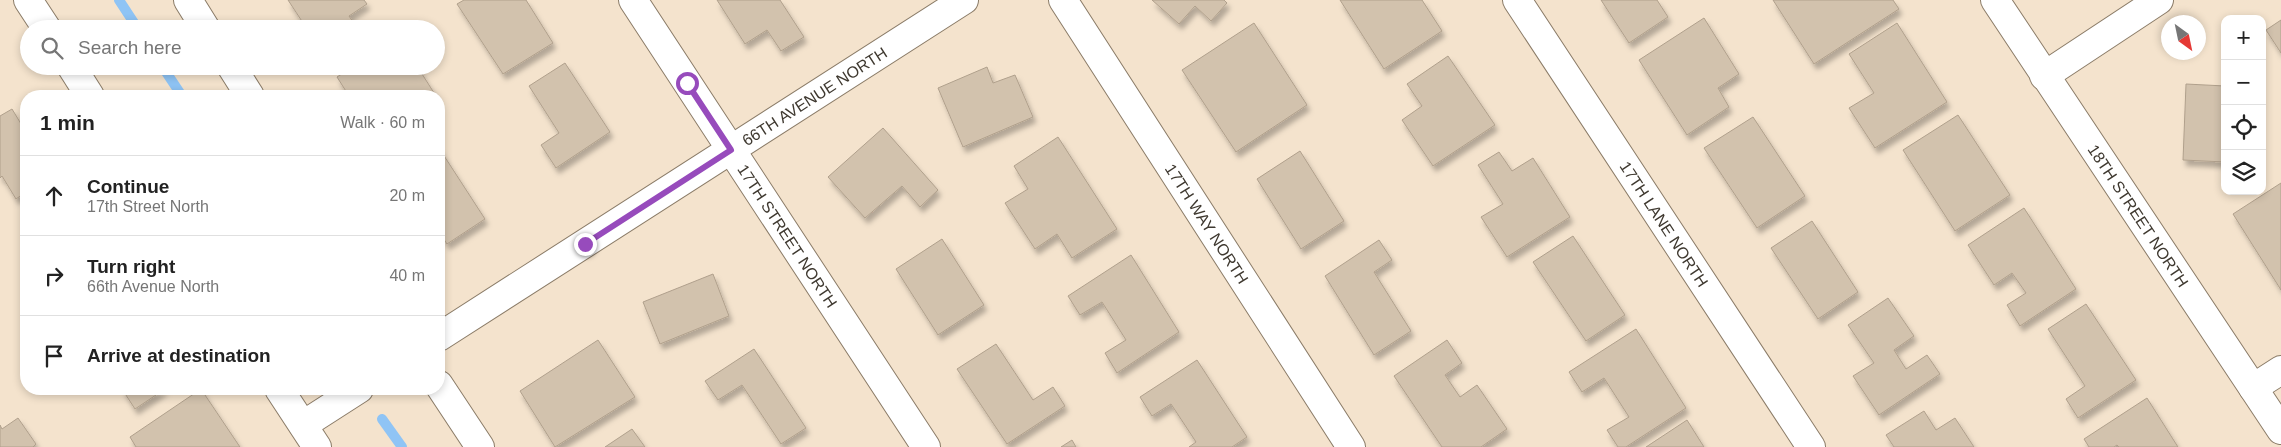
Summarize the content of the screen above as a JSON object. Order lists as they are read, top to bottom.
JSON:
{
  "streets": {
    "street": [
      "66TH AVENUE NORTH",
      "18TH STREET NORTH",
      "17TH WAY NORTH",
      "17TH LANE NORTH",
      "17TH STREET NORTH"
    ]
  },
  "crossings": [
    ["66TH AVENUE NORTH", "17TH STREET NORTH"]
  ],
  "north": "bottom right",
  "page": {
    "map_buttons": ["+", "−"],
    "search": "Search here",
    "heading": ["1 min", "Walk · 60 m"],
    "list": [
      ["Continue", "17th Street North", "20 m"],
      ["Turn right", "66th Avenue North", "40 m"],
      "Arrive at destination"
    ]
  }
}
